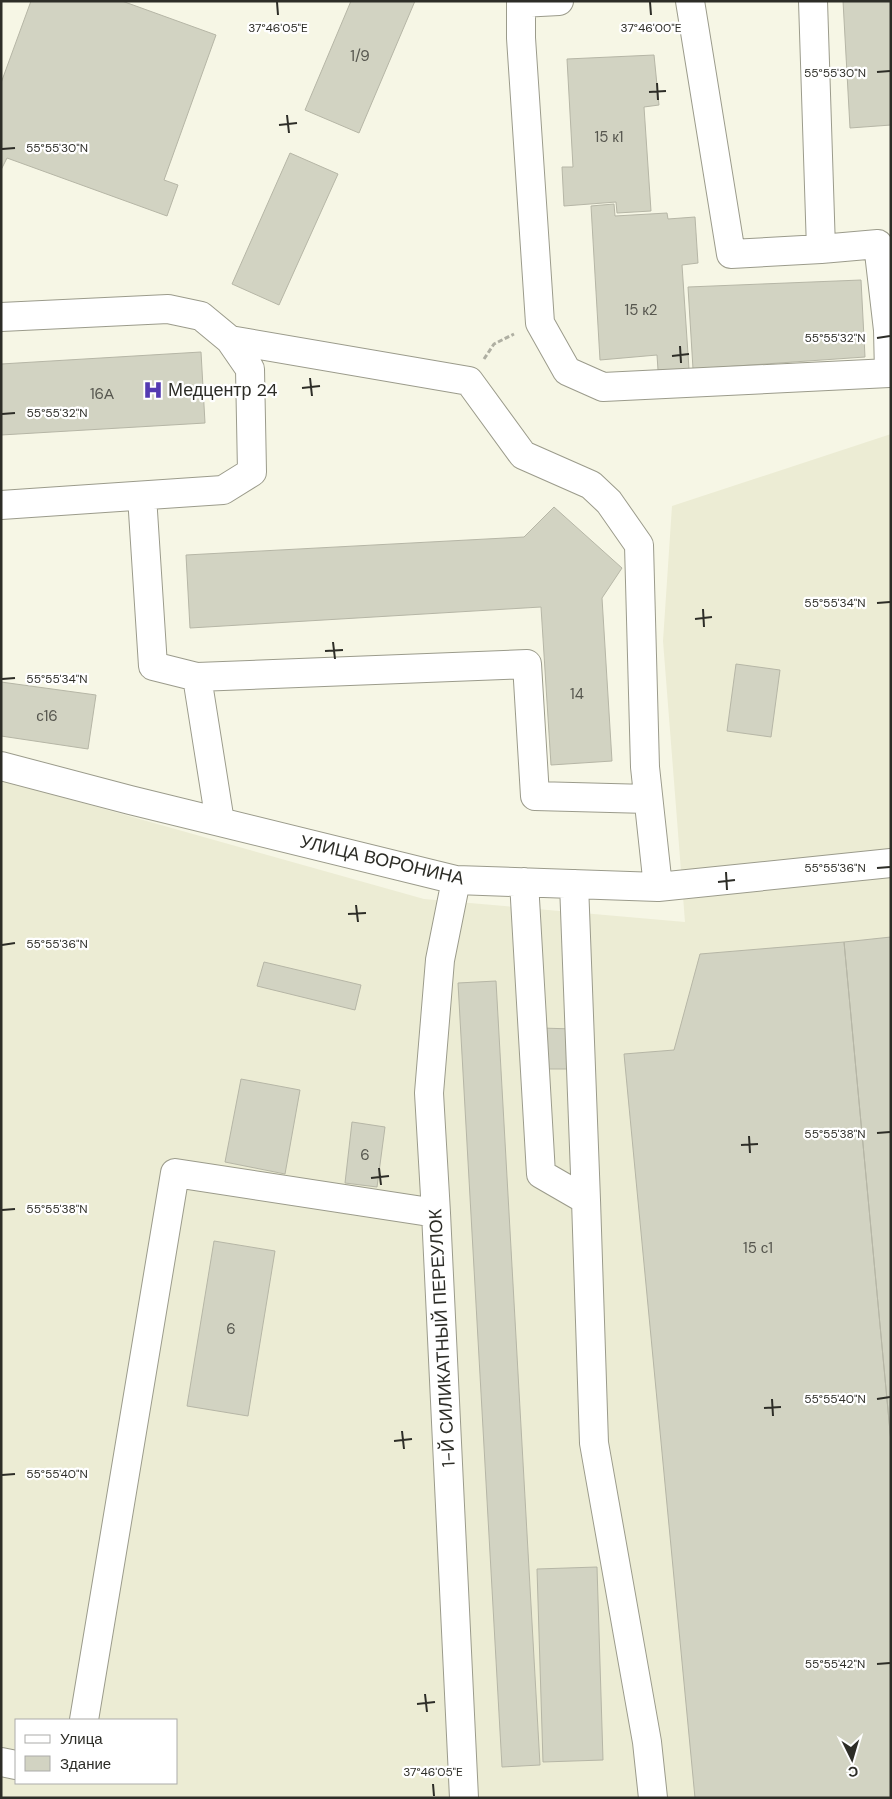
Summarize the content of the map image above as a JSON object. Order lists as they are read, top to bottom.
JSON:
{
  "streets": {
    "street": ["УЛИЦА ВОРОНИНА", "1-Й СИЛИКАТНЫЙ ПЕРЕУЛОК"]
  },
  "crossings": [
    ["УЛИЦА ВОРОНИНА", "1-Й СИЛИКАТНЫЙ ПЕРЕУЛОК"]
  ],
  "places": {
    "hospital": ["Медцентр 24"]
  },
  "house_numbers": [
    "1/9",
    "15 к1",
    "15 к2",
    "16А",
    "14",
    "с16",
    "6",
    "15 с1",
    "6"
  ],
  "legend": ["Улица", "Здание"],
  "north": "bottom",
  "coordinates": [
    "37°46'05\"E",
    "37°46'00\"E",
    "55°55'30\"N",
    "55°55'32\"N",
    "55°55'34\"N",
    "55°55'36\"N",
    "55°55'38\"N",
    "55°55'40\"N",
    "55°55'42\"N"
  ]
}
